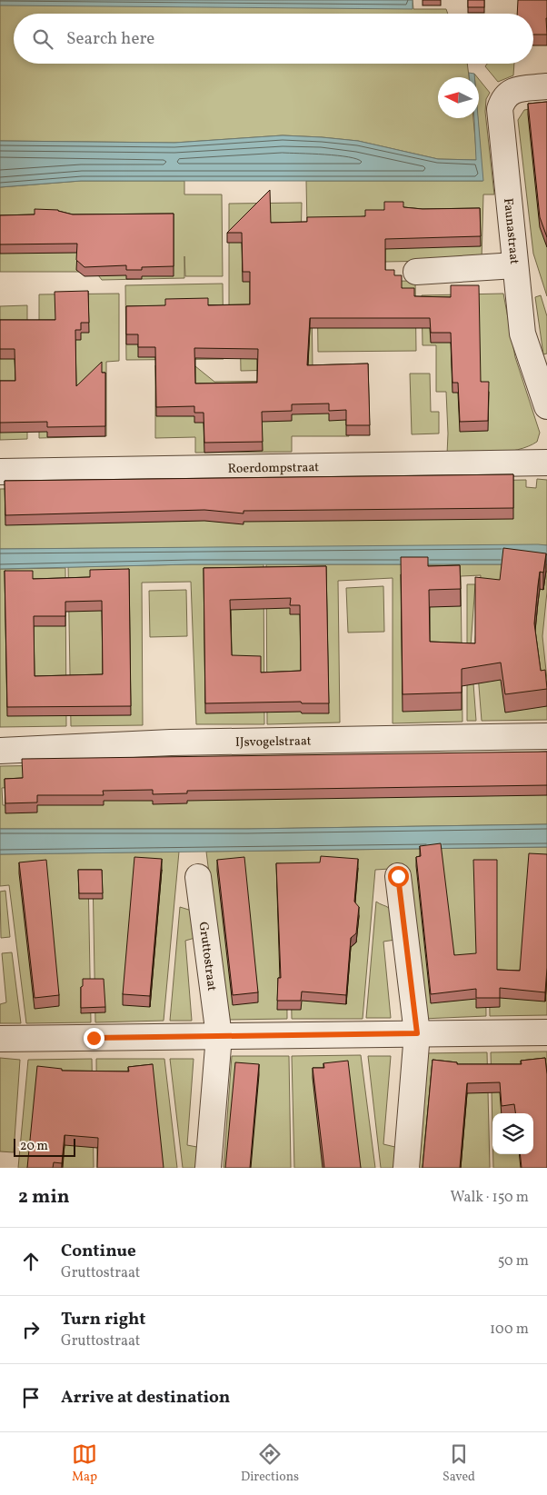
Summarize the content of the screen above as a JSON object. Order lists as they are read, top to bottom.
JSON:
{
  "streets": {
    "street": [
      "Faunastraat",
      "Roerdompstraat",
      "IJsvogelstraat",
      "Gruttostraat"
    ]
  },
  "scale_bar": "20 m",
  "north": "left",
  "page": {
    "search": "Search here",
    "scale": "20 m",
    "heading": ["2 min", "Walk · 150 m"],
    "list": [
      ["Continue", "Gruttostraat", "50 m"],
      ["Turn right", "Gruttostraat", "100 m"],
      "Arrive at destination"
    ],
    "nav": ["Map", "Directions", "Saved"]
  }
}
